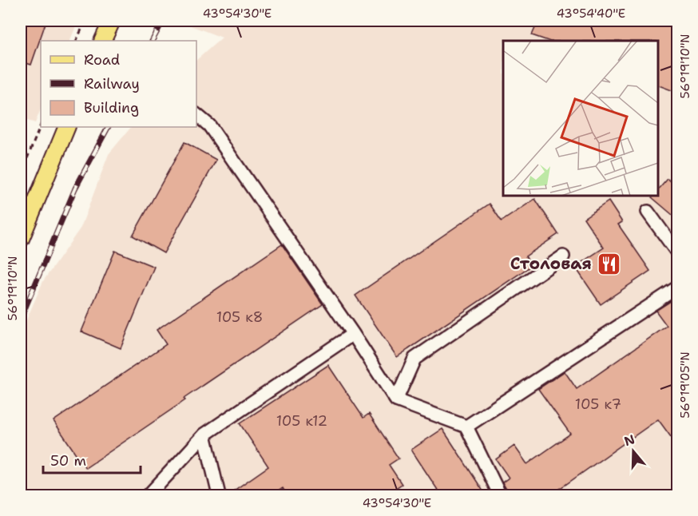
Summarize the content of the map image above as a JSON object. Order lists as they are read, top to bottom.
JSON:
{
  "places": {
    "restaurant": ["Столовая"]
  },
  "house_numbers": ["105 к8", "105 к7", "105 к12"],
  "legend": ["Road", "Railway", "Building"],
  "scale_bar": "50 m",
  "north": "top",
  "coordinates": [
    "43°54'30\"E",
    "43°54'40\"E",
    "56°19'10\"N",
    "56°19'05\"N"
  ]
}
